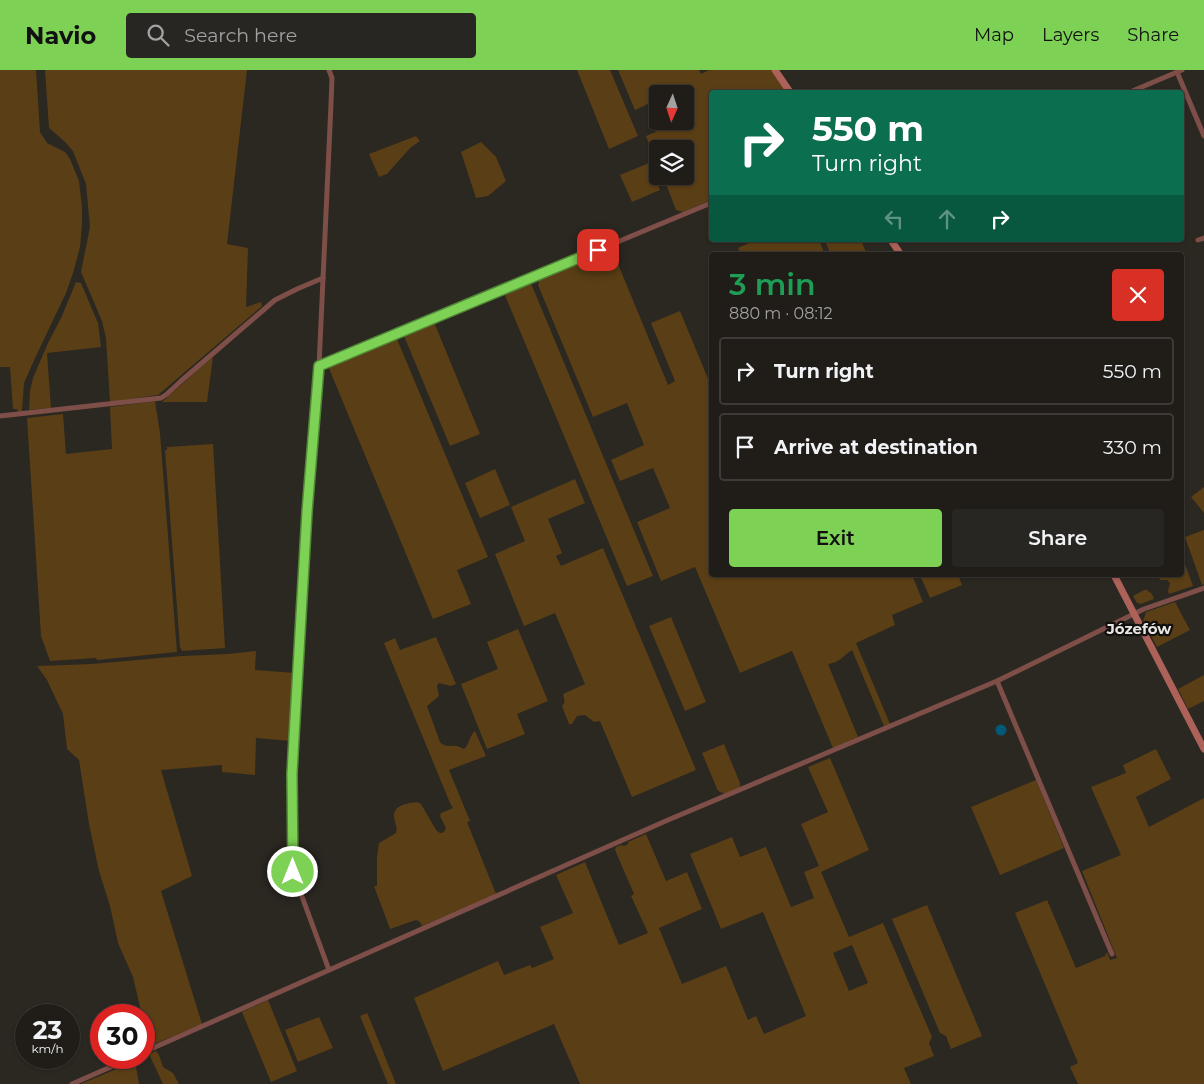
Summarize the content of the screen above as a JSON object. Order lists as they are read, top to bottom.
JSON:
{
  "districts": ["Józefów"],
  "north": "bottom",
  "page": {
    "header": "Navio",
    "search": "Search here",
    "nav": ["Map", "Layers", "Share"],
    "turn": ["550 m", "Turn right"],
    "heading": ["3 min", "880 m · 08:12"],
    "list": [
      {
        "name": "Turn right",
        "value": "550 m"
      },
      {
        "name": "Arrive at destination",
        "value": "330 m"
      }
    ],
    "buttons": ["Exit", "Share"],
    "speed": "23 km/h",
    "limit": "30"
  }
}
